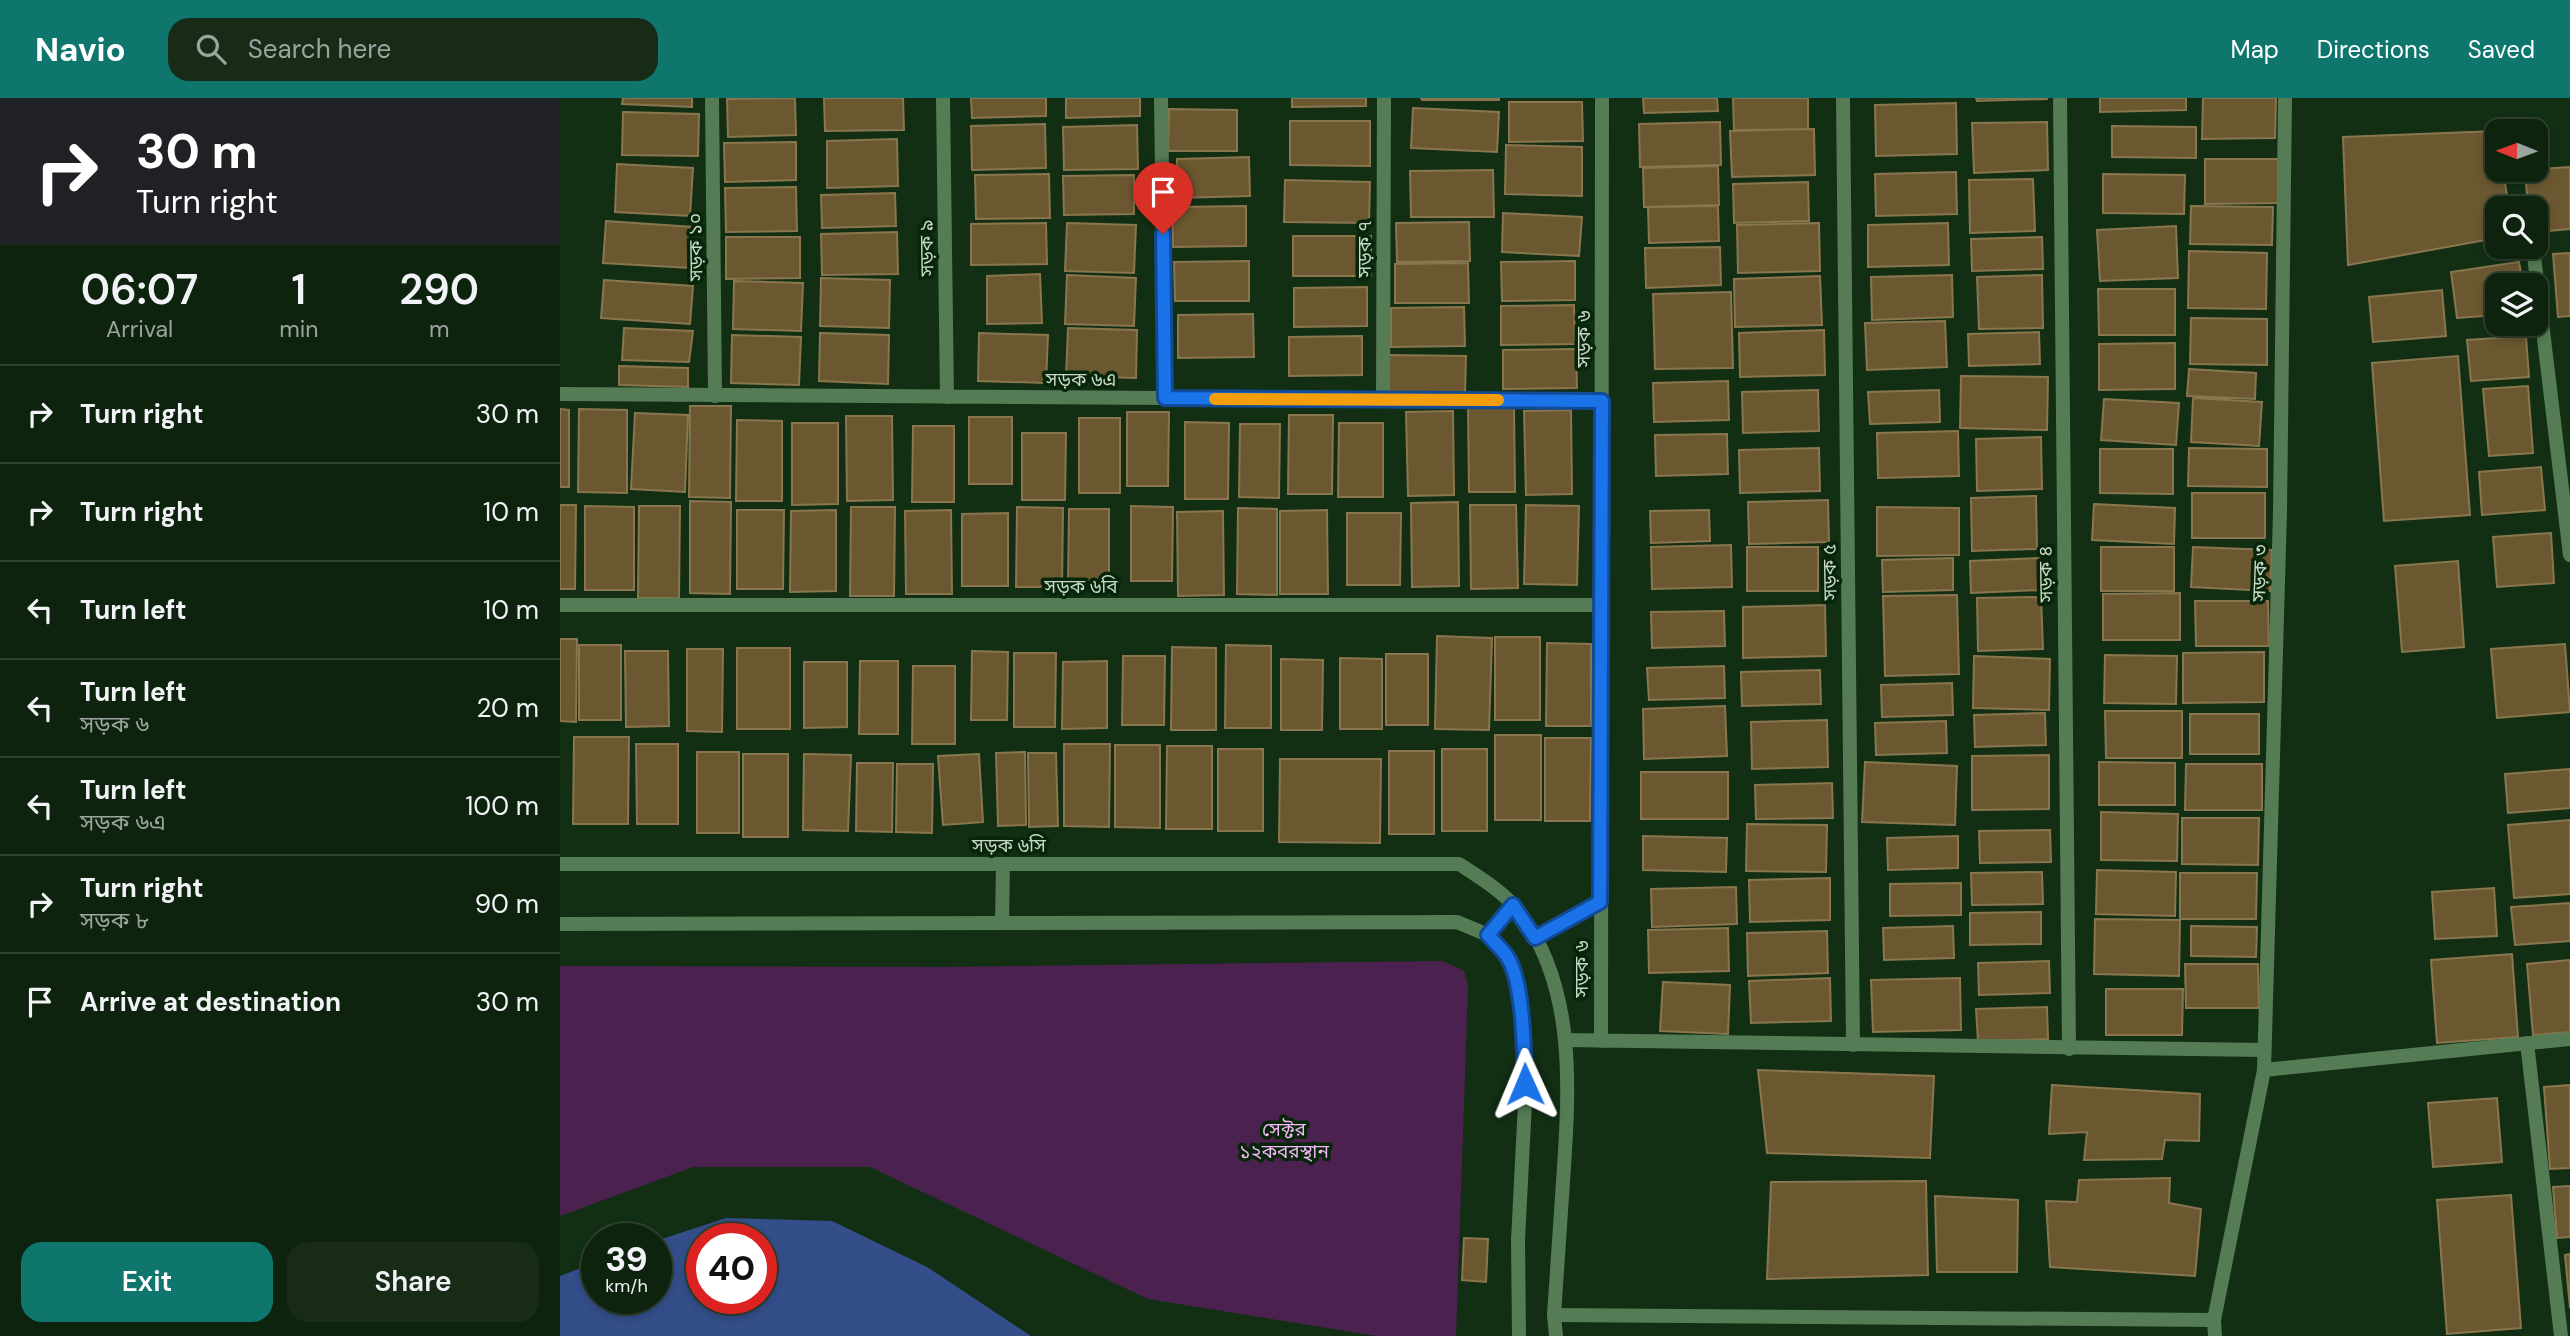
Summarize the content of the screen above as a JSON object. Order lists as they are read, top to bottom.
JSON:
{
  "streets": {
    "street": [
      "সড়ক ১০",
      "সড়ক ৯",
      "সড়ক ৭",
      "সড়ক ৬",
      "সড়ক ৬এ",
      "সড়ক ৫",
      "সড়ক ৩",
      "সড়ক ৪",
      "সড়ক ৬বি",
      "সড়ক ৬সি"
    ]
  },
  "crossings": [
    ["সড়ক ১০", "সড়ক ৬এ"],
    ["সড়ক ৯", "সড়ক ৬এ"],
    ["সড়ক ৭", "সড়ক ৬এ"],
    ["সড়ক ৬", "সড়ক ৬এ"],
    ["সড়ক ৬", "সড়ক ৬বি"]
  ],
  "parks": ["সেক্টর ১২কবরস্থান"],
  "north": "left",
  "page": {
    "header": "Navio",
    "search": "Search here",
    "nav": ["Map", "Directions", "Saved"],
    "turn": ["30 m", "Turn right"],
    "eta": [
      "06:07",
      "Arrival",
      "1",
      "min",
      "290",
      "m"
    ],
    "list": [
      {
        "name": "Turn right",
        "value": "30 m"
      },
      {
        "name": "Turn right",
        "value": "10 m"
      },
      {
        "name": "Turn left",
        "value": "10 m"
      },
      {
        "name": "Turn left",
        "note": "সড়ক ৬",
        "value": "20 m"
      },
      {
        "name": "Turn left",
        "note": "সড়ক ৬এ",
        "value": "100 m"
      },
      {
        "name": "Turn right",
        "note": "সড়ক ৮",
        "value": "90 m"
      },
      {
        "name": "Arrive at destination",
        "value": "30 m"
      }
    ],
    "speed": "39 km/h",
    "limit": "40",
    "buttons": ["Exit", "Share"]
  }
}
